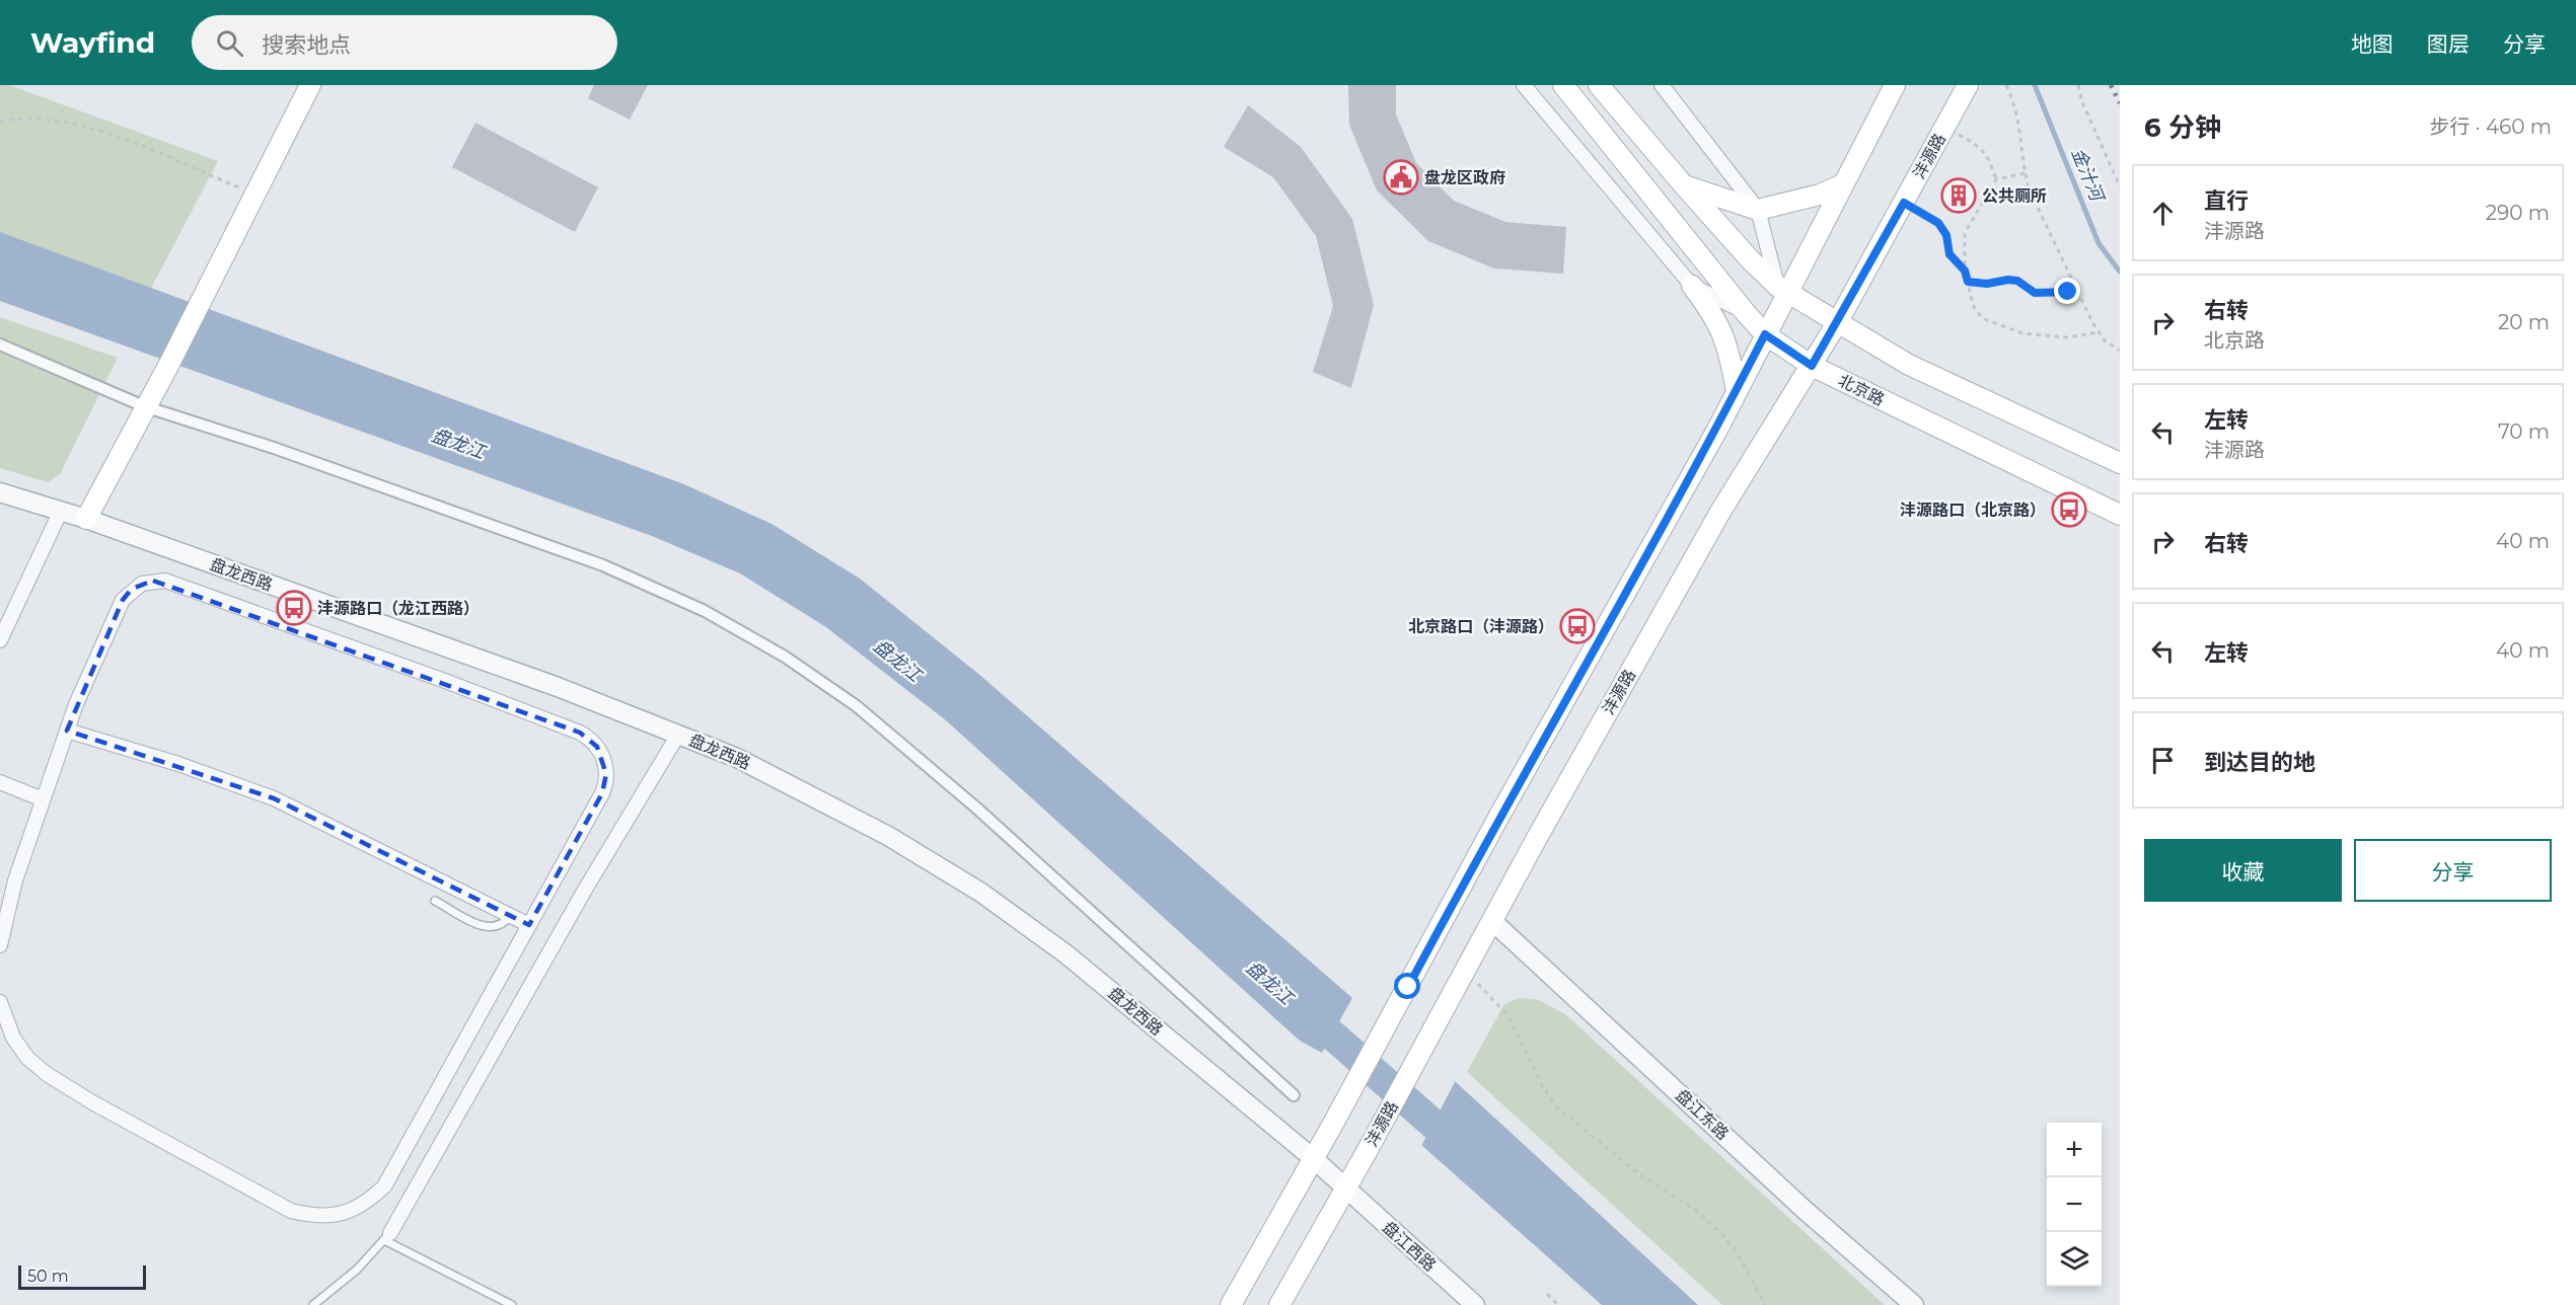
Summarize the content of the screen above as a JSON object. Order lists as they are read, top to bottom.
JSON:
{
  "streets": {
    "main road": ["沣源路", "北京路"],
    "street": ["盘龙西路", "盘江东路", "盘江西路"]
  },
  "crossings": [
    ["沣源路", "北京路"],
    ["沣源路", "盘龙西路"],
    ["沣源路", "盘江东路"],
    ["沣源路", "盘江西路"],
    ["盘龙西路", "盘江西路"]
  ],
  "water": ["金汁河", "盘龙江"],
  "places": {
    "public building": ["盘龙区政府"],
    "building": ["公共厕所"],
    "bus stop": ["沣源路口（北京路）", "沣源路口（龙江西路）", "北京路口（沣源路）"]
  },
  "scale_bar": "50 m",
  "page": {
    "header": "Wayfind",
    "search": "搜索地点",
    "nav": ["地图", "图层", "分享"],
    "heading": ["6 分钟", "步行 · 460 m"],
    "list": [
      ["直行", "沣源路", "290 m"],
      ["右转", "北京路", "20 m"],
      ["左转", "沣源路", "70 m"],
      ["右转", "40 m"],
      ["左转", "40 m"],
      "到达目的地"
    ],
    "buttons": ["收藏", "分享"],
    "map_buttons": ["+", "−"],
    "scale": "50 m"
  }
}
